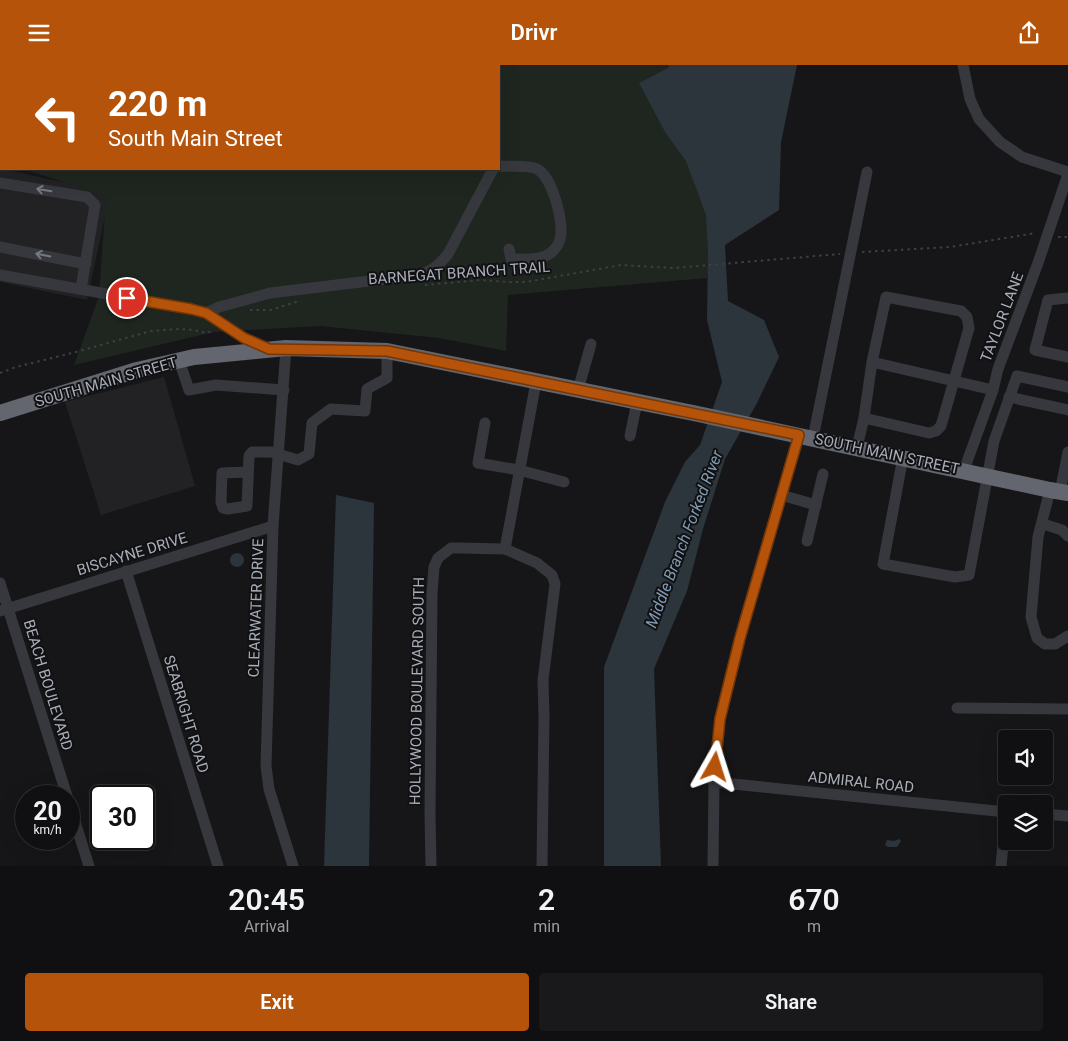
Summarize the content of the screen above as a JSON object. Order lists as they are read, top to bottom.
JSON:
{
  "streets": {
    "highway": ["SOUTH MAIN STREET"],
    "street": [
      "TAYLOR LANE",
      "BISCAYNE DRIVE",
      "CLEARWATER DRIVE",
      "BEACH BOULEVARD",
      "HOLLYWOOD BOULEVARD SOUTH",
      "SEABRIGHT ROAD",
      "ADMIRAL ROAD"
    ],
    "path": ["BARNEGAT BRANCH TRAIL"]
  },
  "crossings": [
    ["TAYLOR LANE", "SOUTH MAIN STREET"],
    ["SOUTH MAIN STREET", "CLEARWATER DRIVE"],
    ["BISCAYNE DRIVE", "CLEARWATER DRIVE"],
    ["BISCAYNE DRIVE", "BEACH BOULEVARD"],
    ["BISCAYNE DRIVE", "SEABRIGHT ROAD"]
  ],
  "water": ["Middle Branch Forked River"],
  "page": {
    "header": "Drivr",
    "turn": ["220 m", "South Main Street"],
    "speed": "20 km/h",
    "limit": "30",
    "eta": [
      "20:45",
      "Arrival",
      "2",
      "min",
      "670",
      "m"
    ],
    "buttons": ["Exit", "Share"]
  }
}
